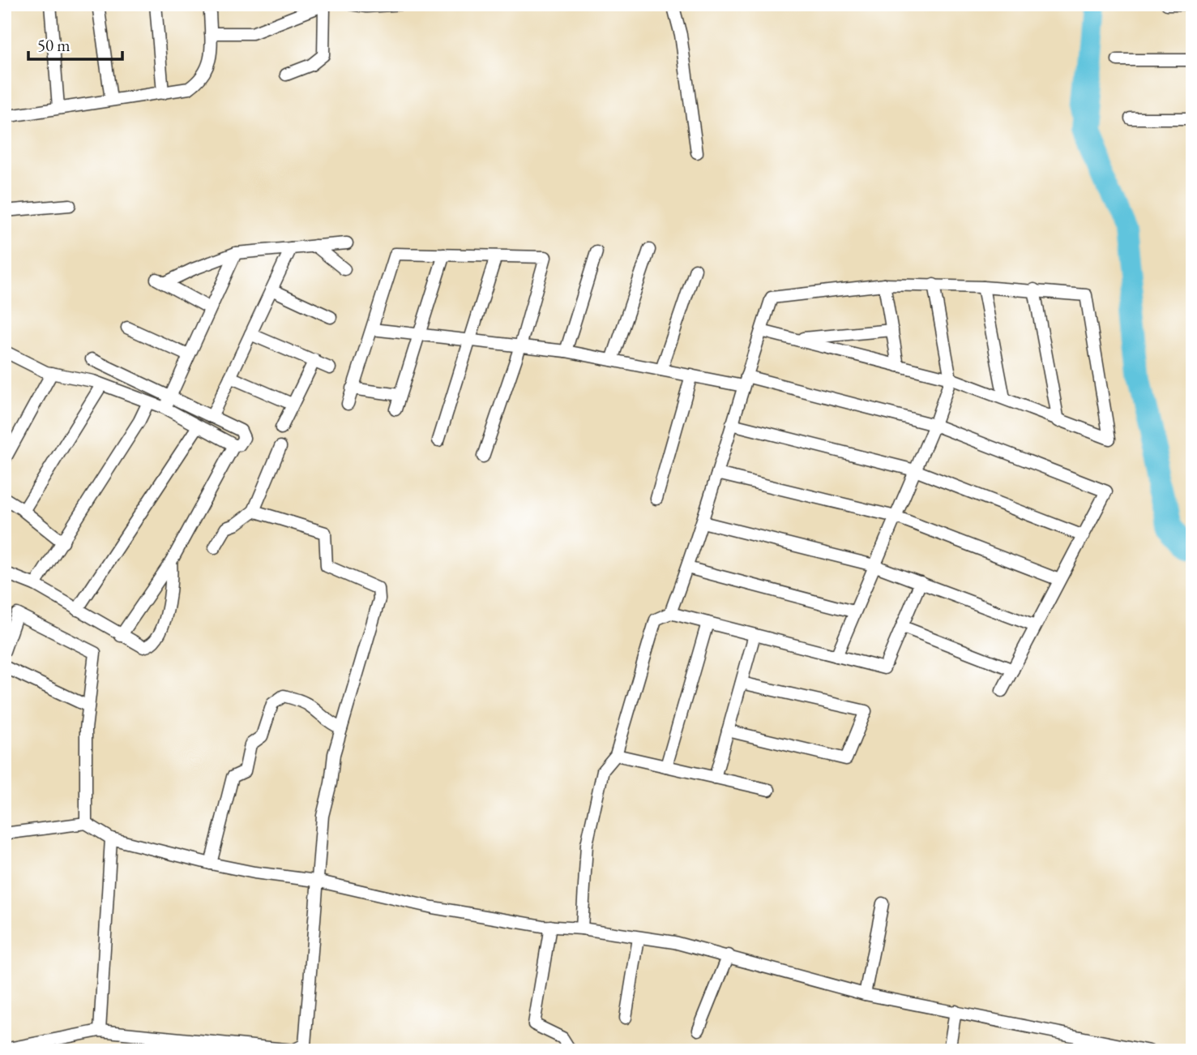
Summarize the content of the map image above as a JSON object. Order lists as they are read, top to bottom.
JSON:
{
  "scale_bar": "50 m"
}
